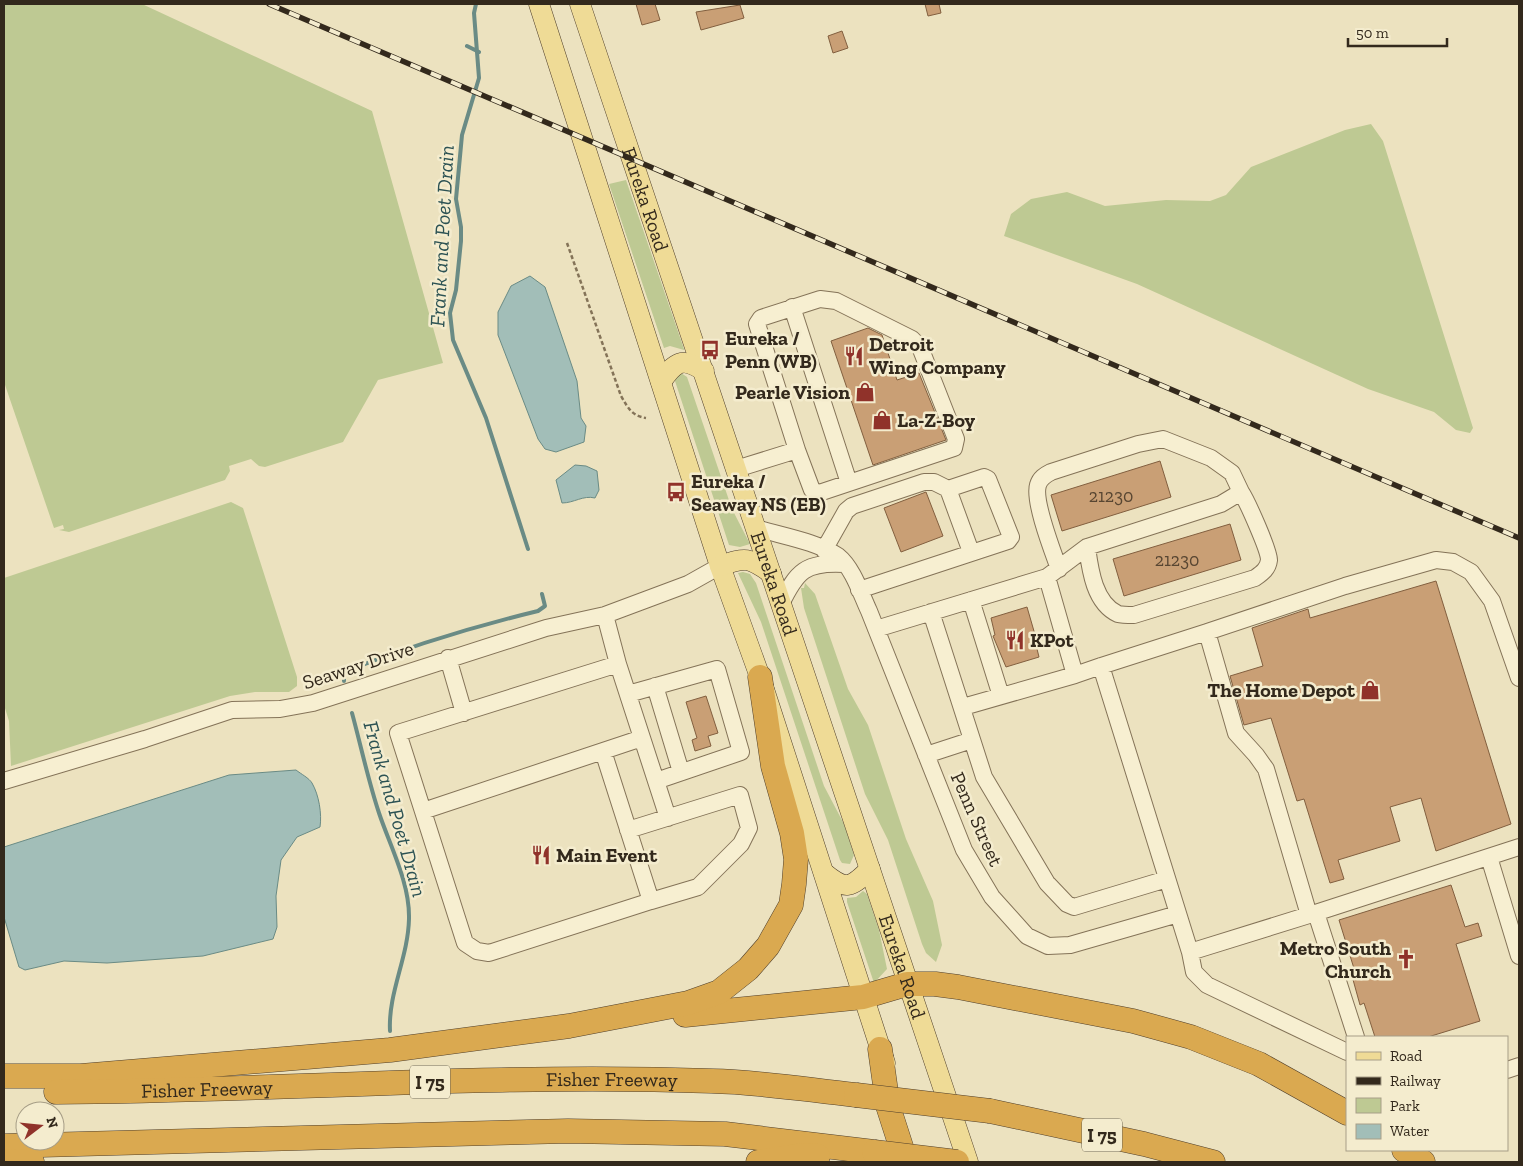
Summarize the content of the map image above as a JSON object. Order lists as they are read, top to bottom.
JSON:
{
  "streets": {
    "highway": ["Fisher Freeway", "I 75"],
    "main road": ["Eureka Road"],
    "street": ["Seaway Drive", "Penn Street"]
  },
  "crossings": [
    ["Eureka Road", "Seaway Drive"],
    ["Eureka Road", "Penn Street"]
  ],
  "water": ["Frank and Poet Drain"],
  "places": {
    "bus stop": ["Eureka / Penn (WB)", "Eureka / Seaway NS (EB)"],
    "restaurant": ["Detroit Wing Company", "KPot", "Main Event"],
    "shop": ["Pearle Vision", "La-Z-Boy", "The Home Depot"],
    "church": ["Metro South Church"]
  },
  "house_numbers": ["21230", "21230"],
  "legend": [
    "Road",
    "Railway",
    "Park",
    "Water"
  ],
  "scale_bar": "50 m",
  "north": "right"
}
